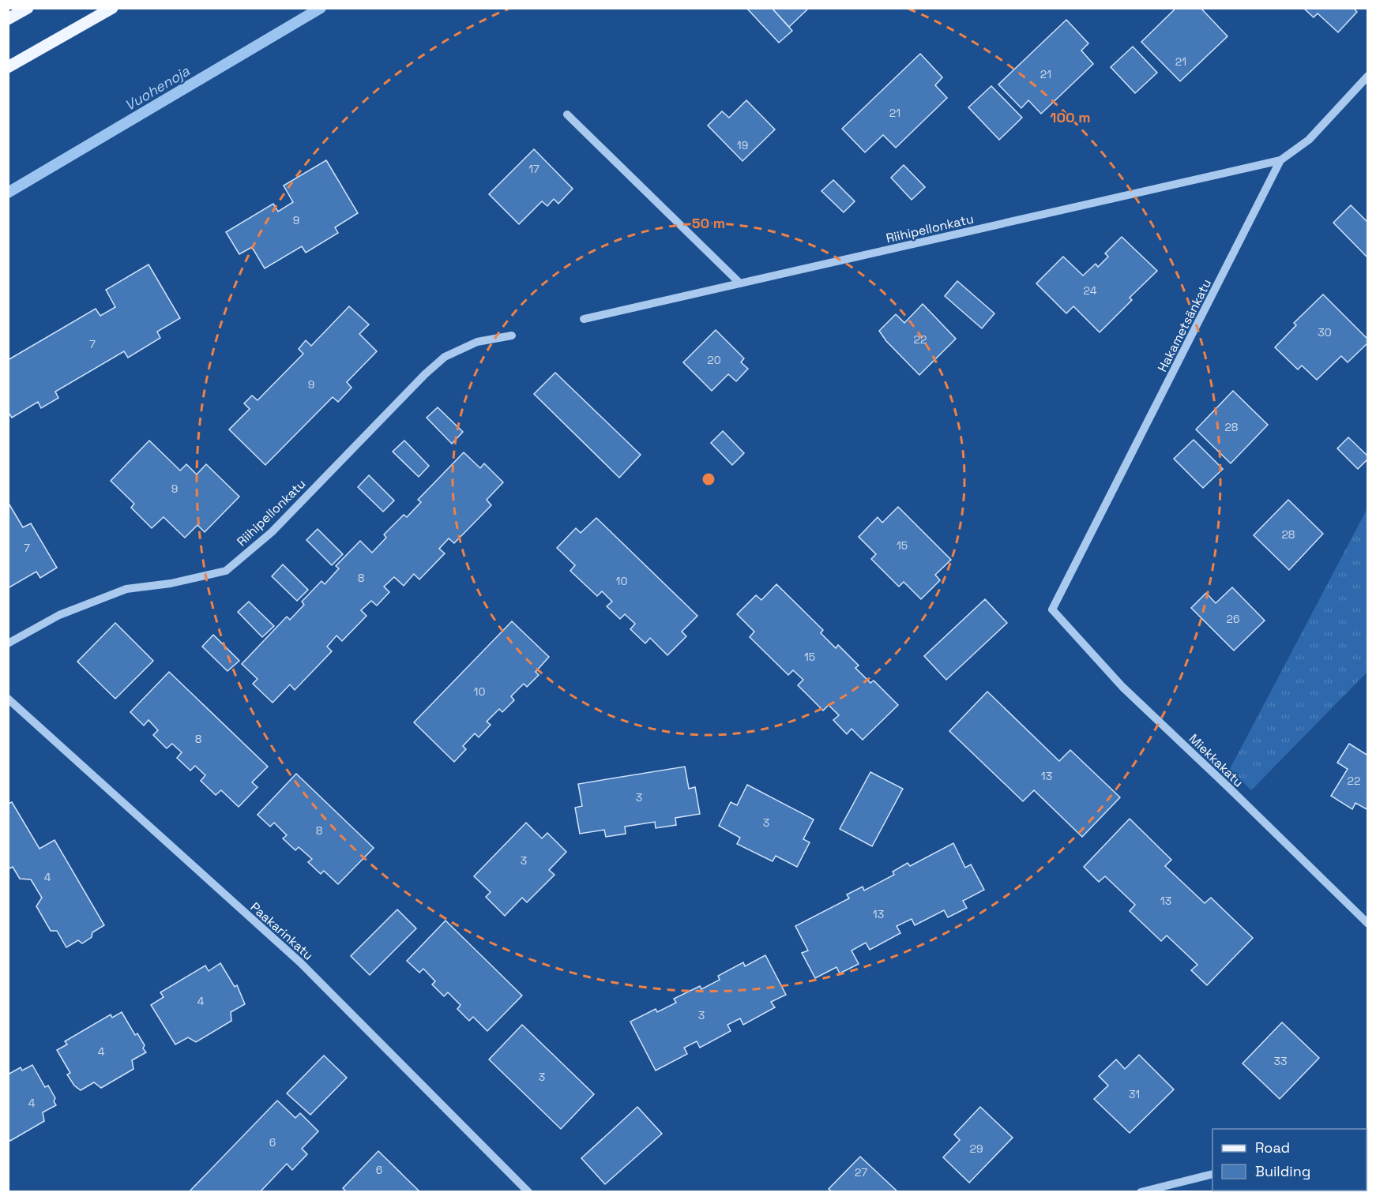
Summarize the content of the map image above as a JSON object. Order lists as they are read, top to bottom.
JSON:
{
  "streets": {
    "street": [
      "Riihipellonkatu",
      "Hakametsänkatu",
      "Miekkakatu",
      "Paakarinkatu"
    ]
  },
  "crossings": [
    ["Riihipellonkatu", "Hakametsänkatu"],
    ["Hakametsänkatu", "Miekkakatu"]
  ],
  "water": ["Vuohenoja"],
  "house_numbers": [
    "21",
    "21",
    "21",
    "19",
    "17",
    "9",
    "24",
    "30",
    "22",
    "7",
    "20",
    "9",
    "28",
    "9",
    "28",
    "15",
    "7",
    "8",
    "10",
    "26",
    "15",
    "10",
    "8",
    "13",
    "22",
    "3",
    "3",
    "8",
    "3",
    "4",
    "13",
    "13",
    "4",
    "3",
    "4",
    "33",
    "3",
    "31",
    "4",
    "6",
    "29",
    "6",
    "27"
  ],
  "legend": ["Road", "Building"],
  "rings": ["100 m", "50 m"]
}
